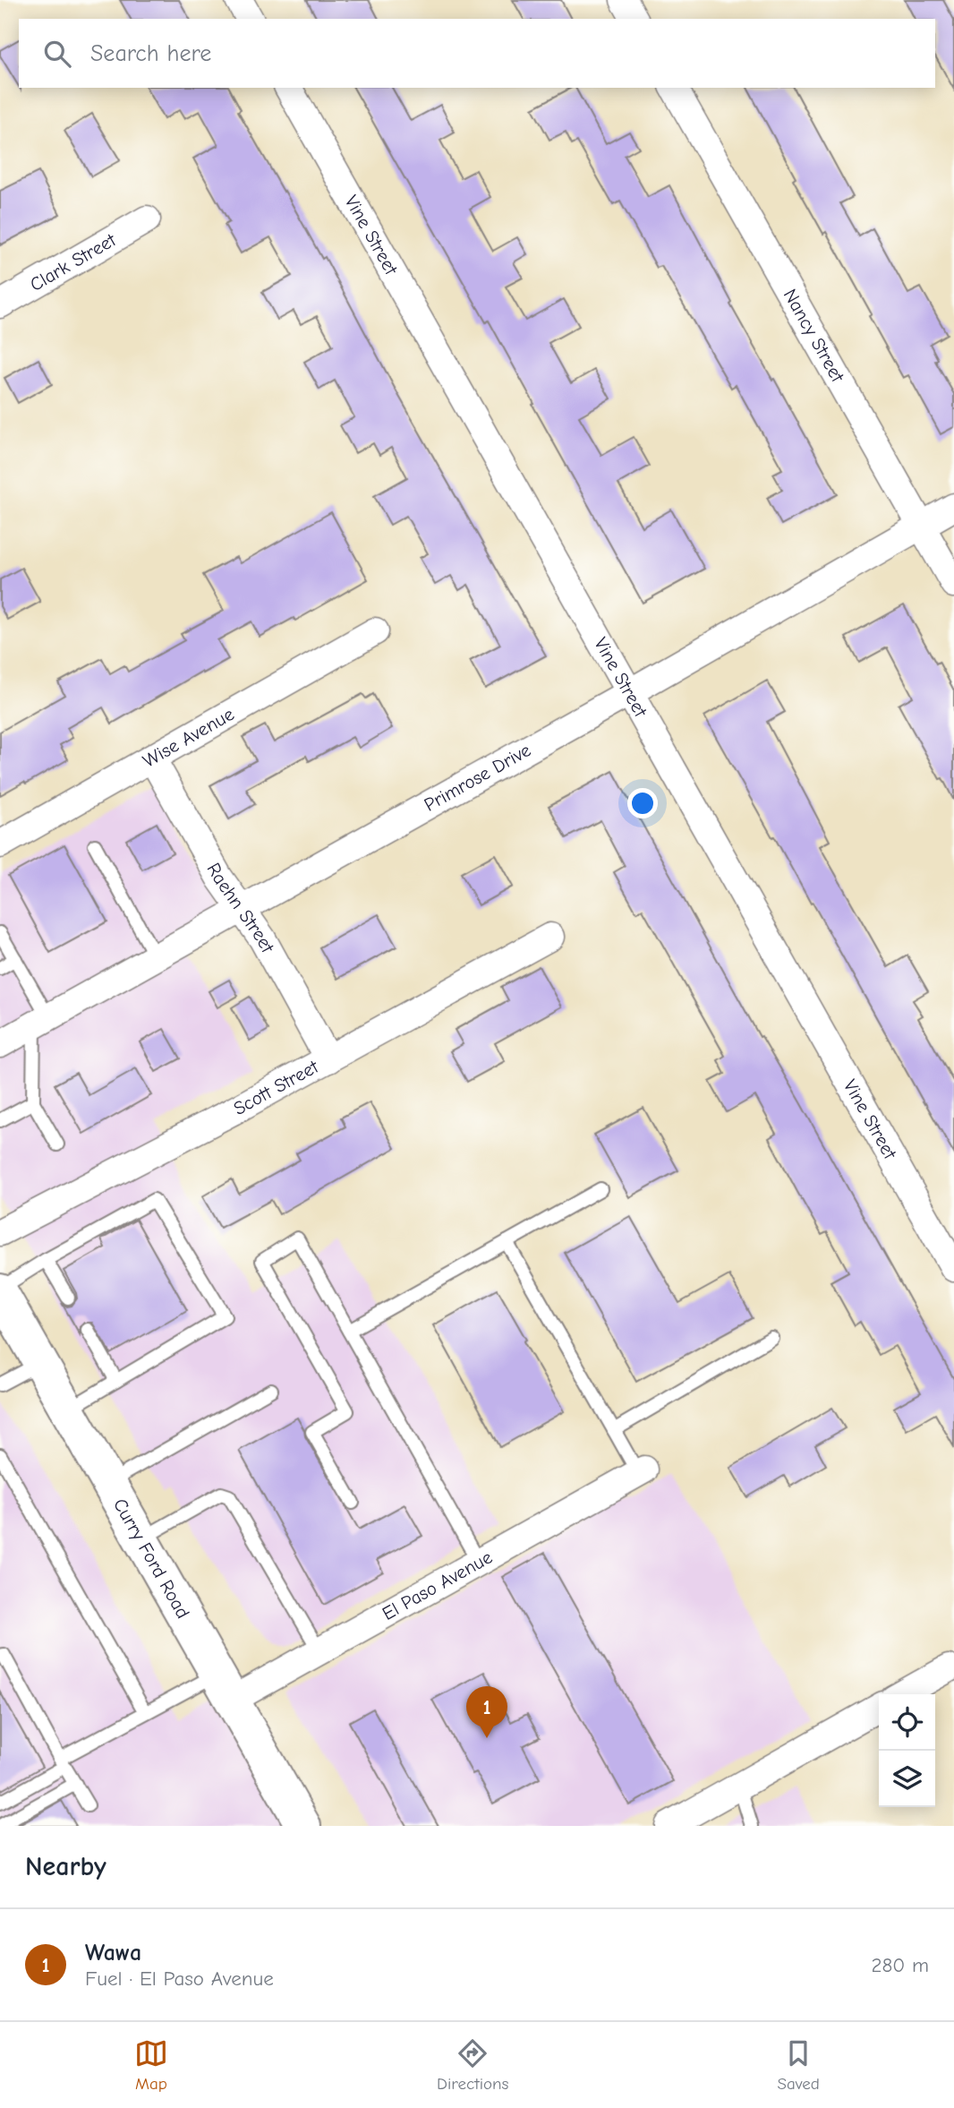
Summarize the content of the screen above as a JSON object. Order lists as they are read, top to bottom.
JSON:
{
  "streets": {
    "street": [
      "Vine Street",
      "Clark Street",
      "Nancy Street",
      "Wise Avenue",
      "Primrose Drive",
      "Raehn Street",
      "Scott Street",
      "Curry Ford Road",
      "El Paso Avenue"
    ]
  },
  "crossings": [
    ["Vine Street", "Primrose Drive"],
    ["Nancy Street", "Primrose Drive"],
    ["Wise Avenue", "Raehn Street"],
    ["Primrose Drive", "Raehn Street"],
    ["Raehn Street", "Scott Street"],
    ["Curry Ford Road", "El Paso Avenue"]
  ],
  "page": {
    "search": "Search here",
    "pins": "1",
    "heading": "Nearby",
    "list": [
      {
        "mark": "1",
        "name": "Wawa",
        "note": "Fuel · El Paso Avenue",
        "value": "280 m"
      }
    ],
    "nav": ["Map", "Directions", "Saved"]
  }
}
